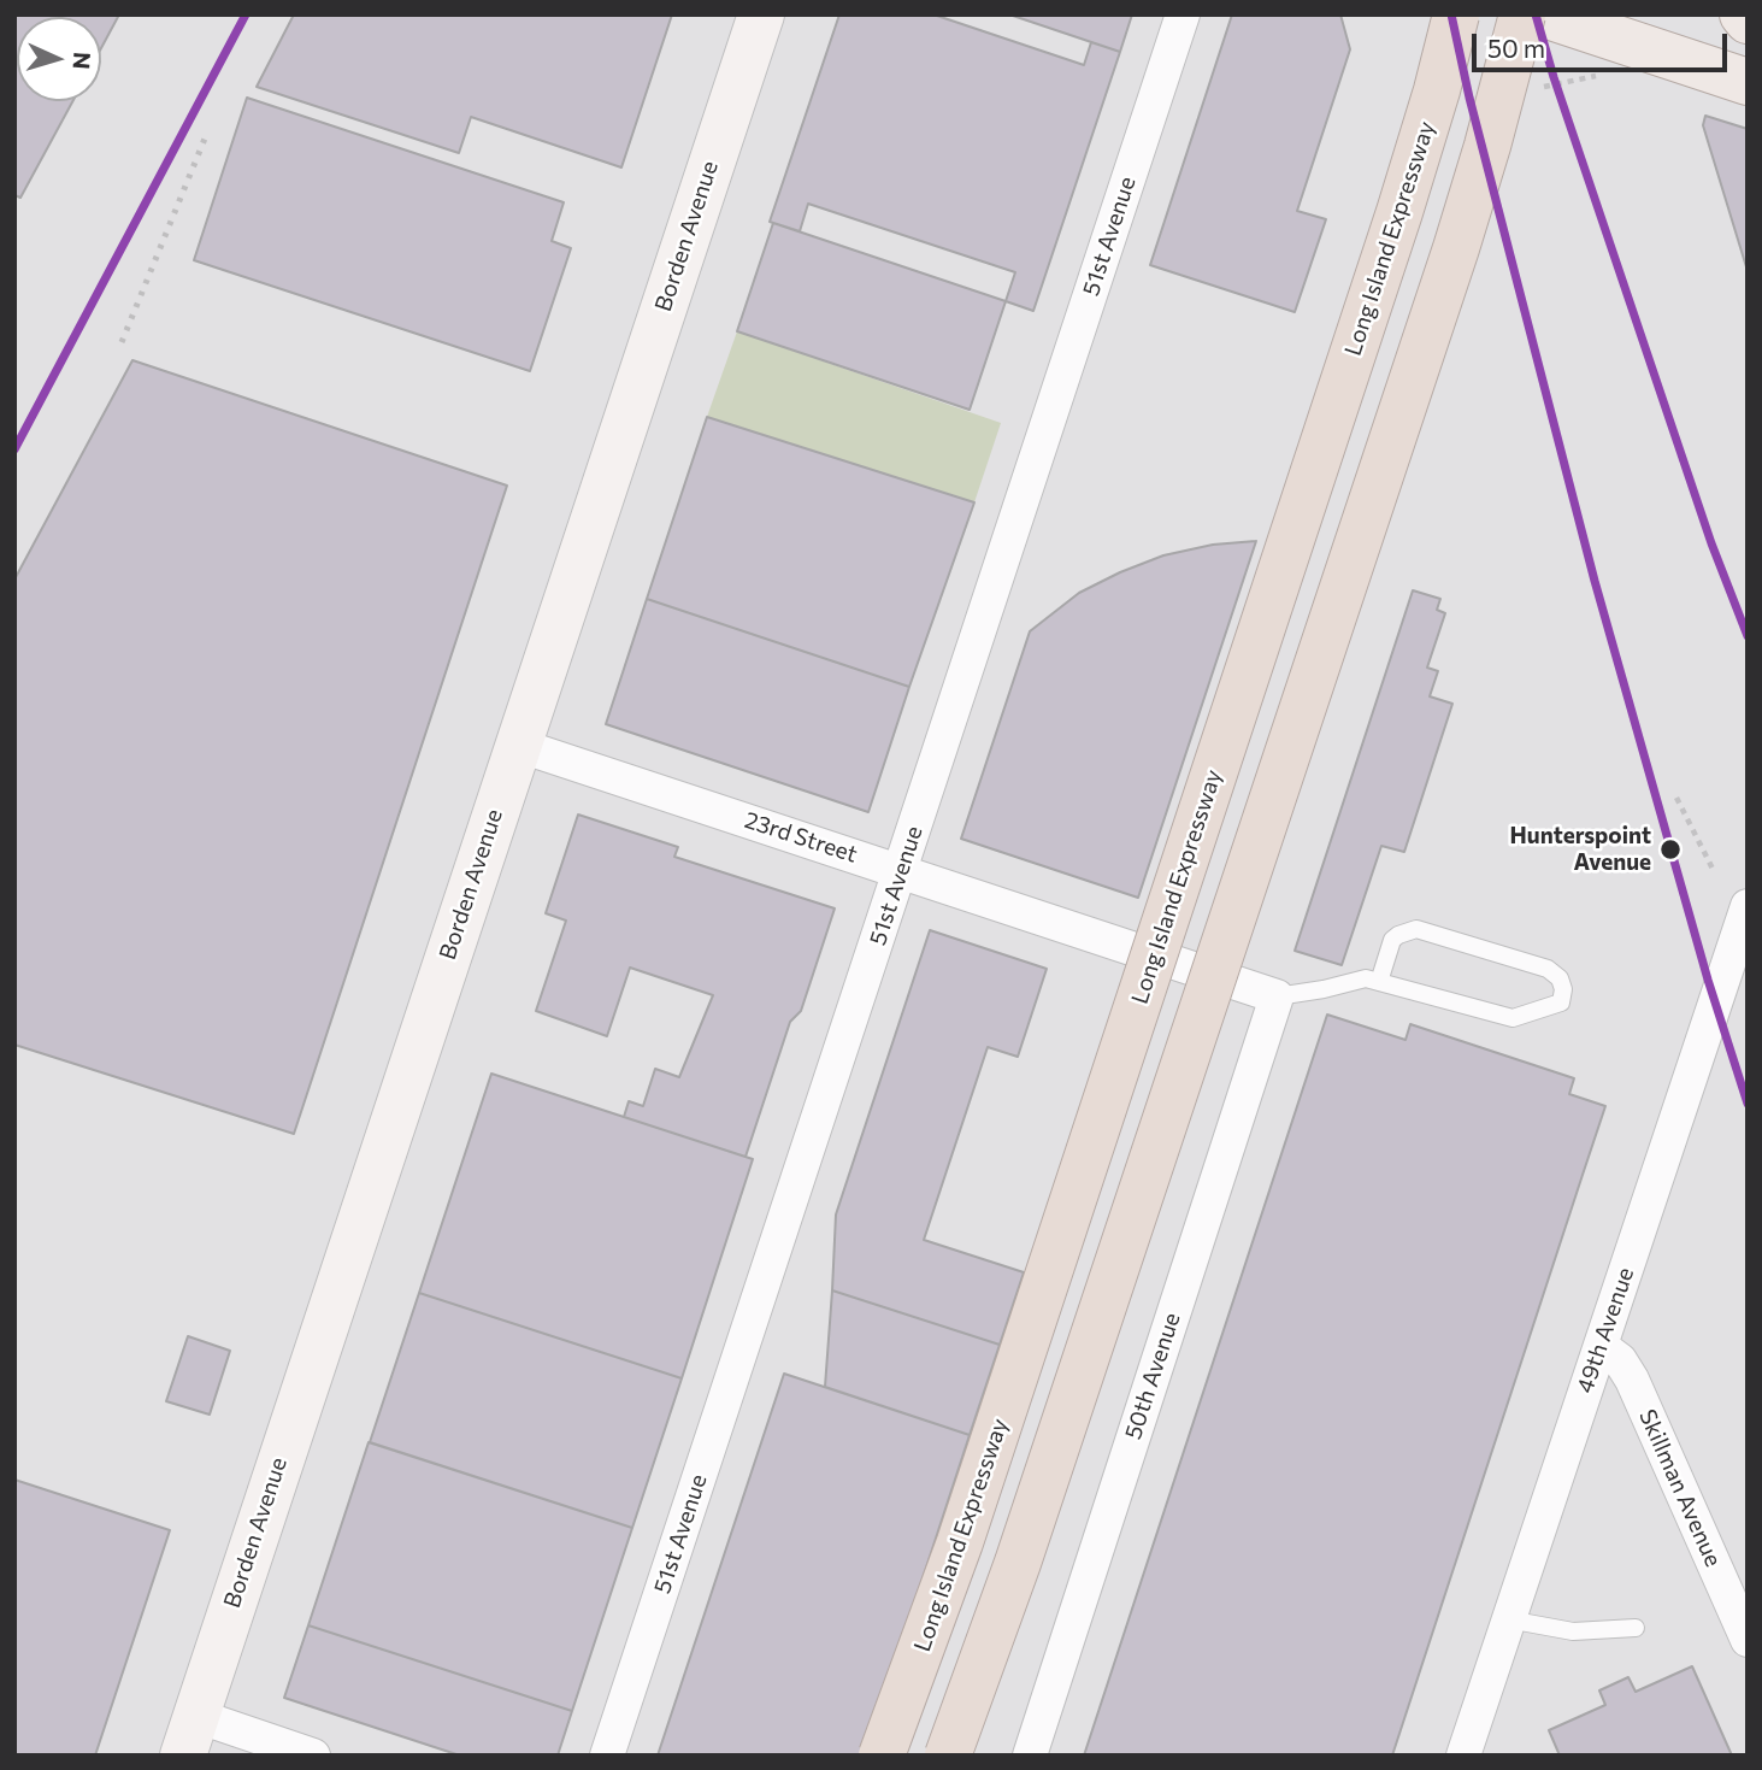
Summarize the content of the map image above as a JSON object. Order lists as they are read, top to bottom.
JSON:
{
  "streets": {
    "highway": ["Long Island Expressway"],
    "main road": ["Borden Avenue"],
    "street": [
      "51st Avenue",
      "23rd Street",
      "49th Avenue",
      "50th Avenue",
      "Skillman Avenue"
    ]
  },
  "crossings": [
    ["Borden Avenue", "23rd Street"],
    ["51st Avenue", "23rd Street"],
    ["23rd Street", "50th Avenue"],
    ["49th Avenue", "Skillman Avenue"]
  ],
  "places": ["Hunterspoint Avenue"],
  "scale_bar": "50 m",
  "north": "right"
}
